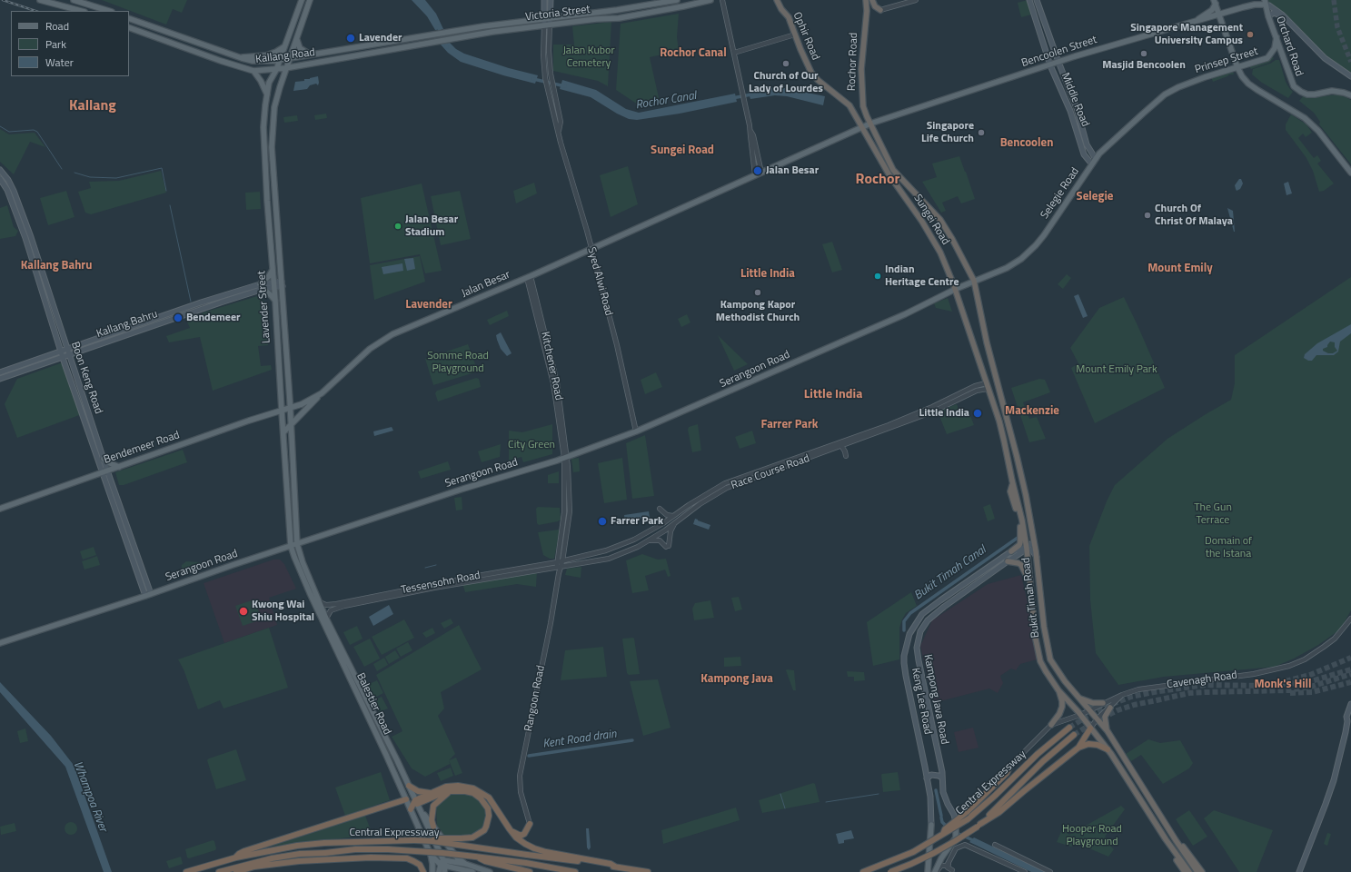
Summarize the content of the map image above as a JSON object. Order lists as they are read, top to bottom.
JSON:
{
  "streets": {
    "highway": [
      "Ophir Road",
      "Rochor Road",
      "Sungei Road",
      "Bukit Timah Road",
      "Central Expressway"
    ],
    "main road": [
      "Victoria Street",
      "Orchard Road",
      "Bencoolen Street",
      "Kallang Road",
      "Prinsep Street",
      "Middle Road",
      "Selegie Road",
      "Jalan Besar",
      "Lavender Street",
      "Kallang Bahru",
      "Serangoon Road",
      "Boon Keng Road",
      "Bendemeer Road",
      "Kampong Java Road",
      "Keng Lee Road",
      "Balestier Road"
    ],
    "street": [
      "Syed Alwi Road",
      "Kitchener Road",
      "Race Course Road",
      "Tessensohn Road",
      "Cavenagh Road",
      "Rangoon Road"
    ]
  },
  "crossings": [
    ["Victoria Street", "Kallang Road"],
    ["Victoria Street", "Syed Alwi Road"],
    ["Ophir Road", "Bencoolen Street"],
    ["Ophir Road", "Sungei Road"],
    ["Ophir Road", "Jalan Besar"],
    ["Orchard Road", "Bencoolen Street"],
    ["Orchard Road", "Prinsep Street"],
    ["Bencoolen Street", "Rochor Road"],
    ["Bencoolen Street", "Middle Road"],
    ["Bencoolen Street", "Sungei Road"],
    ["Bencoolen Street", "Jalan Besar"],
    ["Kallang Road", "Lavender Street"],
    ["Prinsep Street", "Selegie Road"],
    ["Rochor Road", "Bukit Timah Road"],
    ["Middle Road", "Selegie Road"],
    ["Selegie Road", "Sungei Road"],
    ["Selegie Road", "Serangoon Road"],
    ["Selegie Road", "Bukit Timah Road"],
    ["Sungei Road", "Jalan Besar"],
    ["Sungei Road", "Serangoon Road"],
    ["Sungei Road", "Bukit Timah Road"],
    ["Syed Alwi Road", "Jalan Besar"],
    ["Syed Alwi Road", "Serangoon Road"],
    ["Jalan Besar", "Lavender Street"],
    ["Jalan Besar", "Kitchener Road"],
    ["Jalan Besar", "Bendemeer Road"],
    ["Lavender Street", "Kallang Bahru"],
    ["Lavender Street", "Serangoon Road"],
    ["Lavender Street", "Bendemeer Road"],
    ["Lavender Street", "Balestier Road"],
    ["Kallang Bahru", "Boon Keng Road"],
    ["Kitchener Road", "Serangoon Road"],
    ["Kitchener Road", "Rangoon Road"],
    ["Serangoon Road", "Boon Keng Road"],
    ["Serangoon Road", "Bukit Timah Road"],
    ["Serangoon Road", "Rangoon Road"],
    ["Serangoon Road", "Balestier Road"],
    ["Boon Keng Road", "Bendemeer Road"],
    ["Race Course Road", "Tessensohn Road"],
    ["Race Course Road", "Bukit Timah Road"],
    ["Race Course Road", "Rangoon Road"],
    ["Tessensohn Road", "Rangoon Road"],
    ["Tessensohn Road", "Balestier Road"],
    ["Bukit Timah Road", "Cavenagh Road"],
    ["Bukit Timah Road", "Kampong Java Road"],
    ["Bukit Timah Road", "Keng Lee Road"],
    ["Kampong Java Road", "Keng Lee Road"]
  ],
  "districts": [
    "Rochor Canal",
    "Kallang",
    "Bencoolen",
    "Sungei Road",
    "Rochor",
    "Selegie",
    "Kallang Bahru",
    "Mount Emily",
    "Little India",
    "Lavender",
    "Little India",
    "Mackenzie",
    "Farrer Park",
    "Kampong Java",
    "Monk's Hill"
  ],
  "water": [
    "Rochor Canal",
    "Bukit Timah Canal",
    "Kent Road drain",
    "Whampoa River"
  ],
  "parks": [
    "Jalan Kubor Cemetery",
    "Somme Road Playground",
    "Mount Emily Park",
    "City Green",
    "The Gun Terrace",
    "Domain of the Istana",
    "Hooper Road Playground"
  ],
  "places": [
    "Singapore Management University Campus",
    "Lavender",
    "Masjid Bencoolen",
    "Church of Our Lady of Lourdes",
    "Singapore Life Church",
    "Jalan Besar",
    "Church Of Christ Of Malaya",
    "Jalan Besar Stadium",
    "Indian Heritage Centre",
    "Kampong Kapor Methodist Church",
    "Bendemeer",
    "Little India",
    "Farrer Park",
    "Kwong Wai Shiu Hospital"
  ],
  "legend": ["Road", "Park", "Water"]
}
